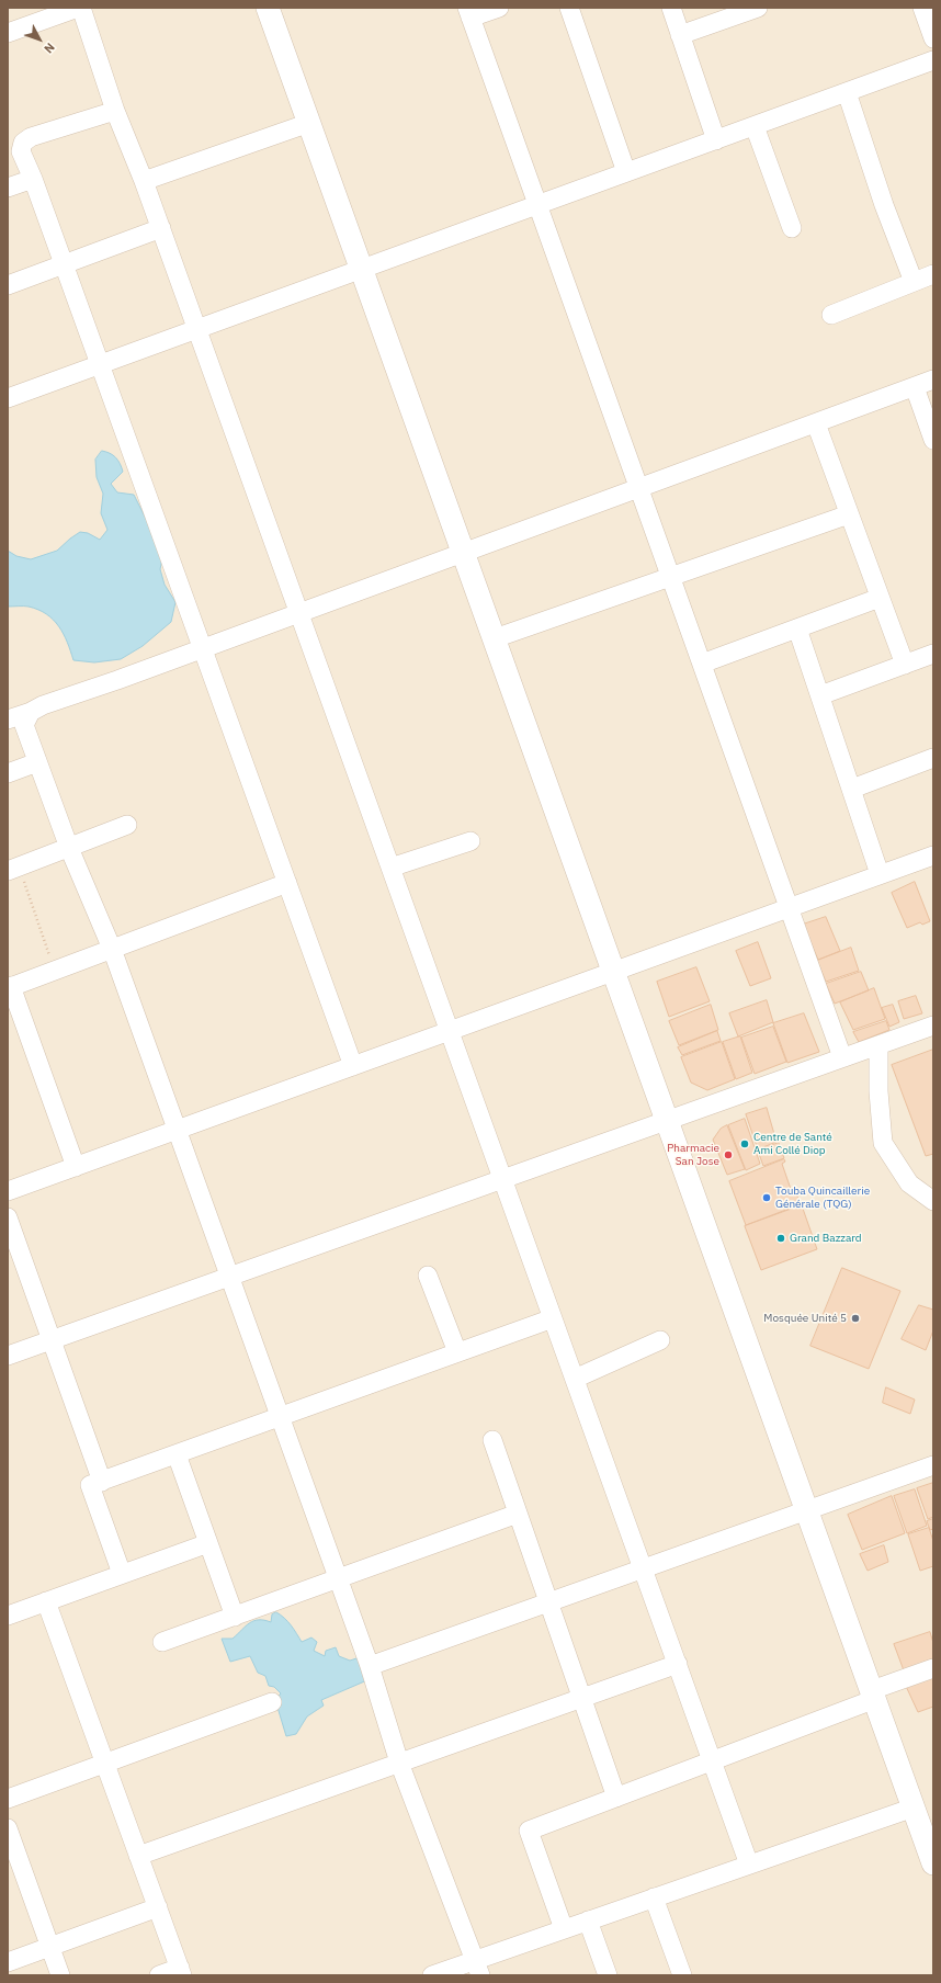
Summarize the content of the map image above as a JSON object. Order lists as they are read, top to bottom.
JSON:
{
  "places": [
    "Centre de Santé Ami Collé Diop",
    "Pharmacie San Jose",
    "Touba Quincaillerie Générale (TQG)",
    "Grand Bazzard",
    "Mosquée Unité 5"
  ],
  "north": "bottom right"
}
